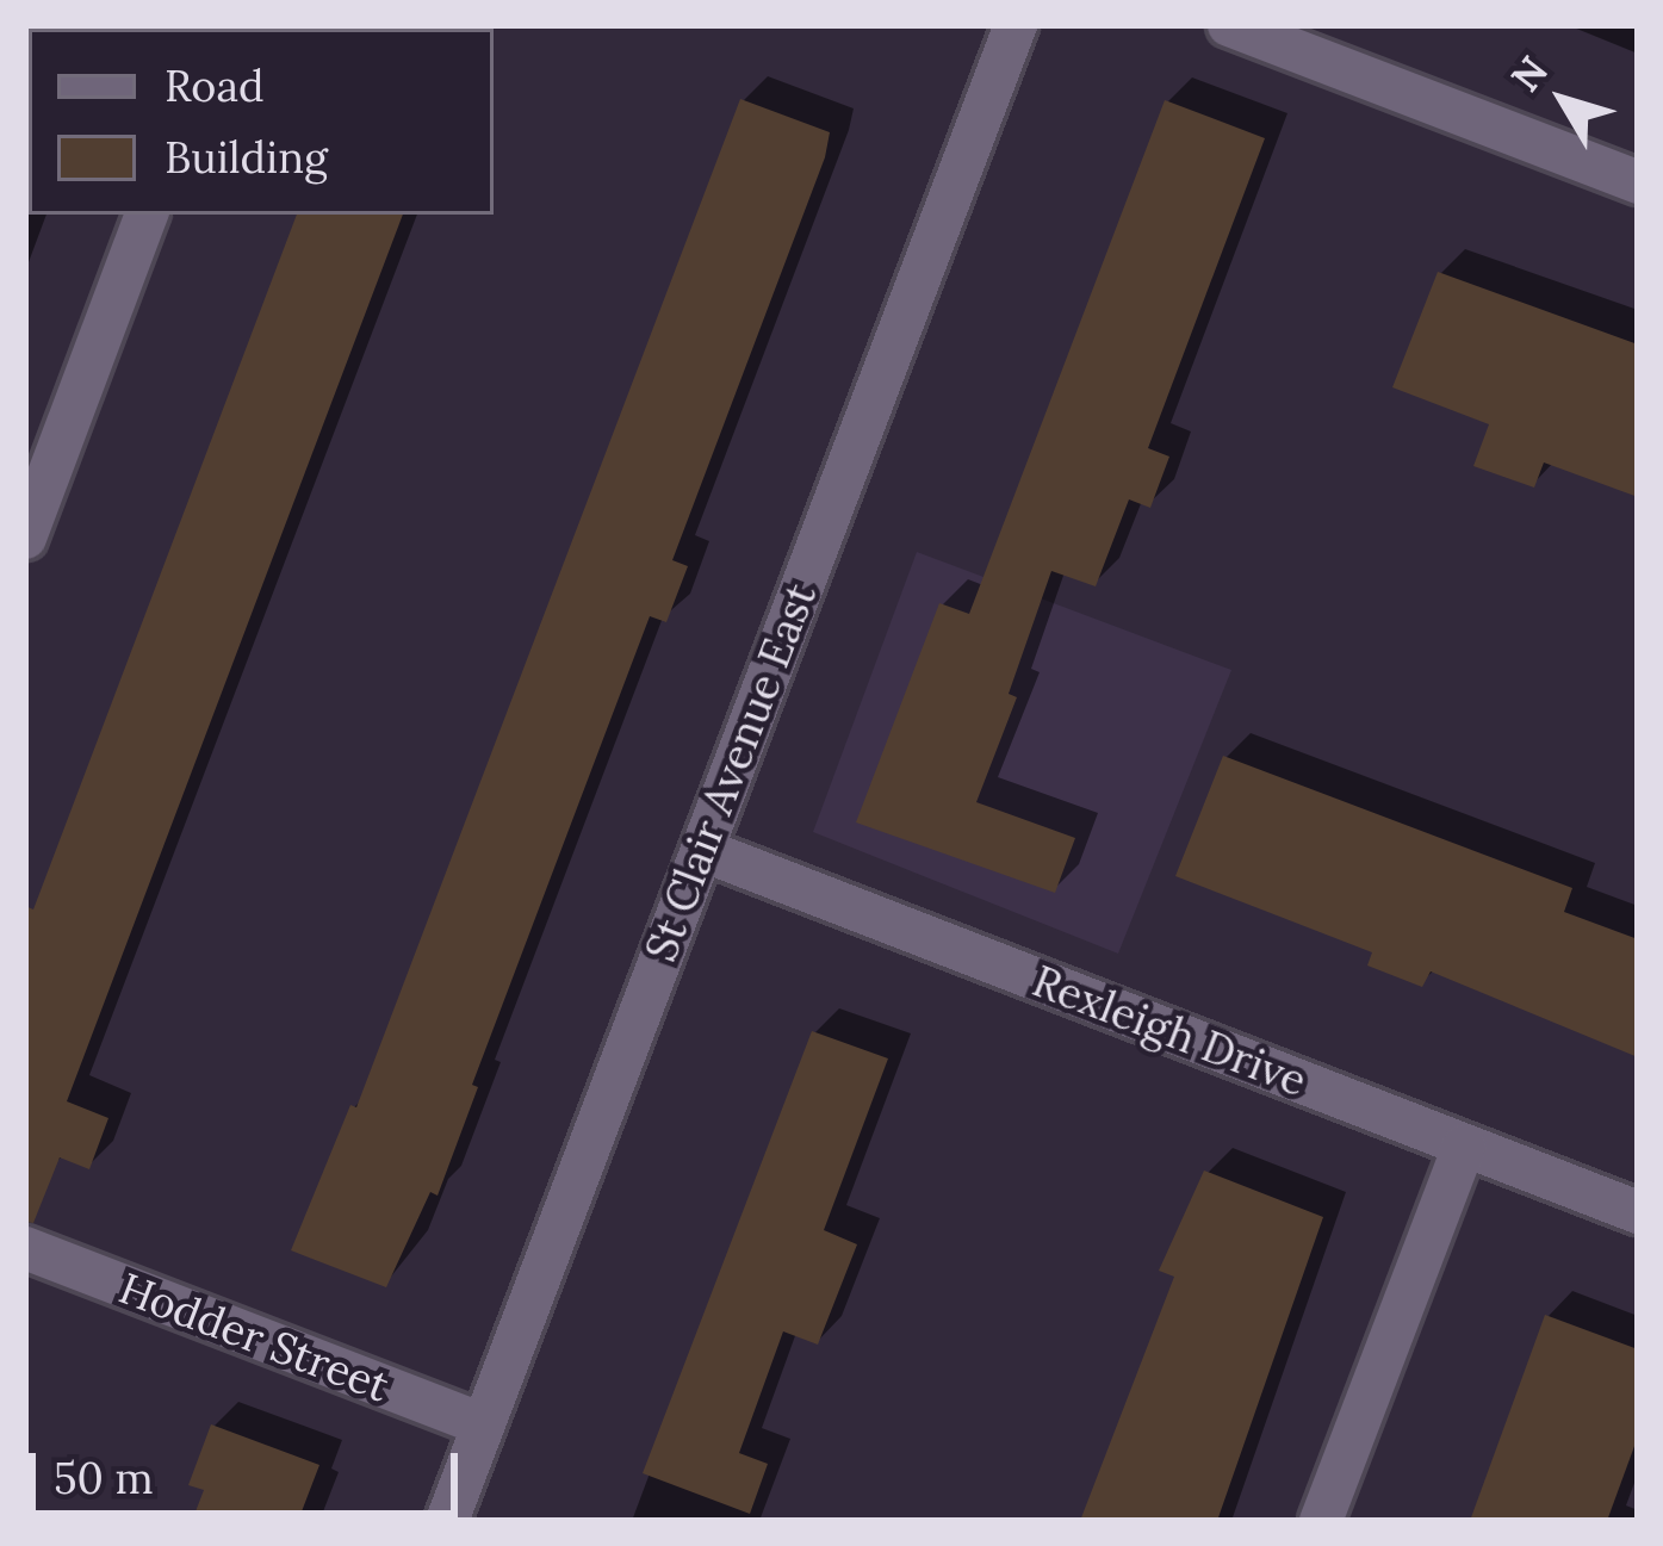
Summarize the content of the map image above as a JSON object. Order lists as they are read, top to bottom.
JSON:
{
  "streets": {
    "street": ["St Clair Avenue East", "Rexleigh Drive", "Hodder Street"]
  },
  "crossings": [
    ["St Clair Avenue East", "Rexleigh Drive"],
    ["St Clair Avenue East", "Hodder Street"]
  ],
  "legend": ["Road", "Building"],
  "scale_bar": "50 m",
  "north": "top left"
}
